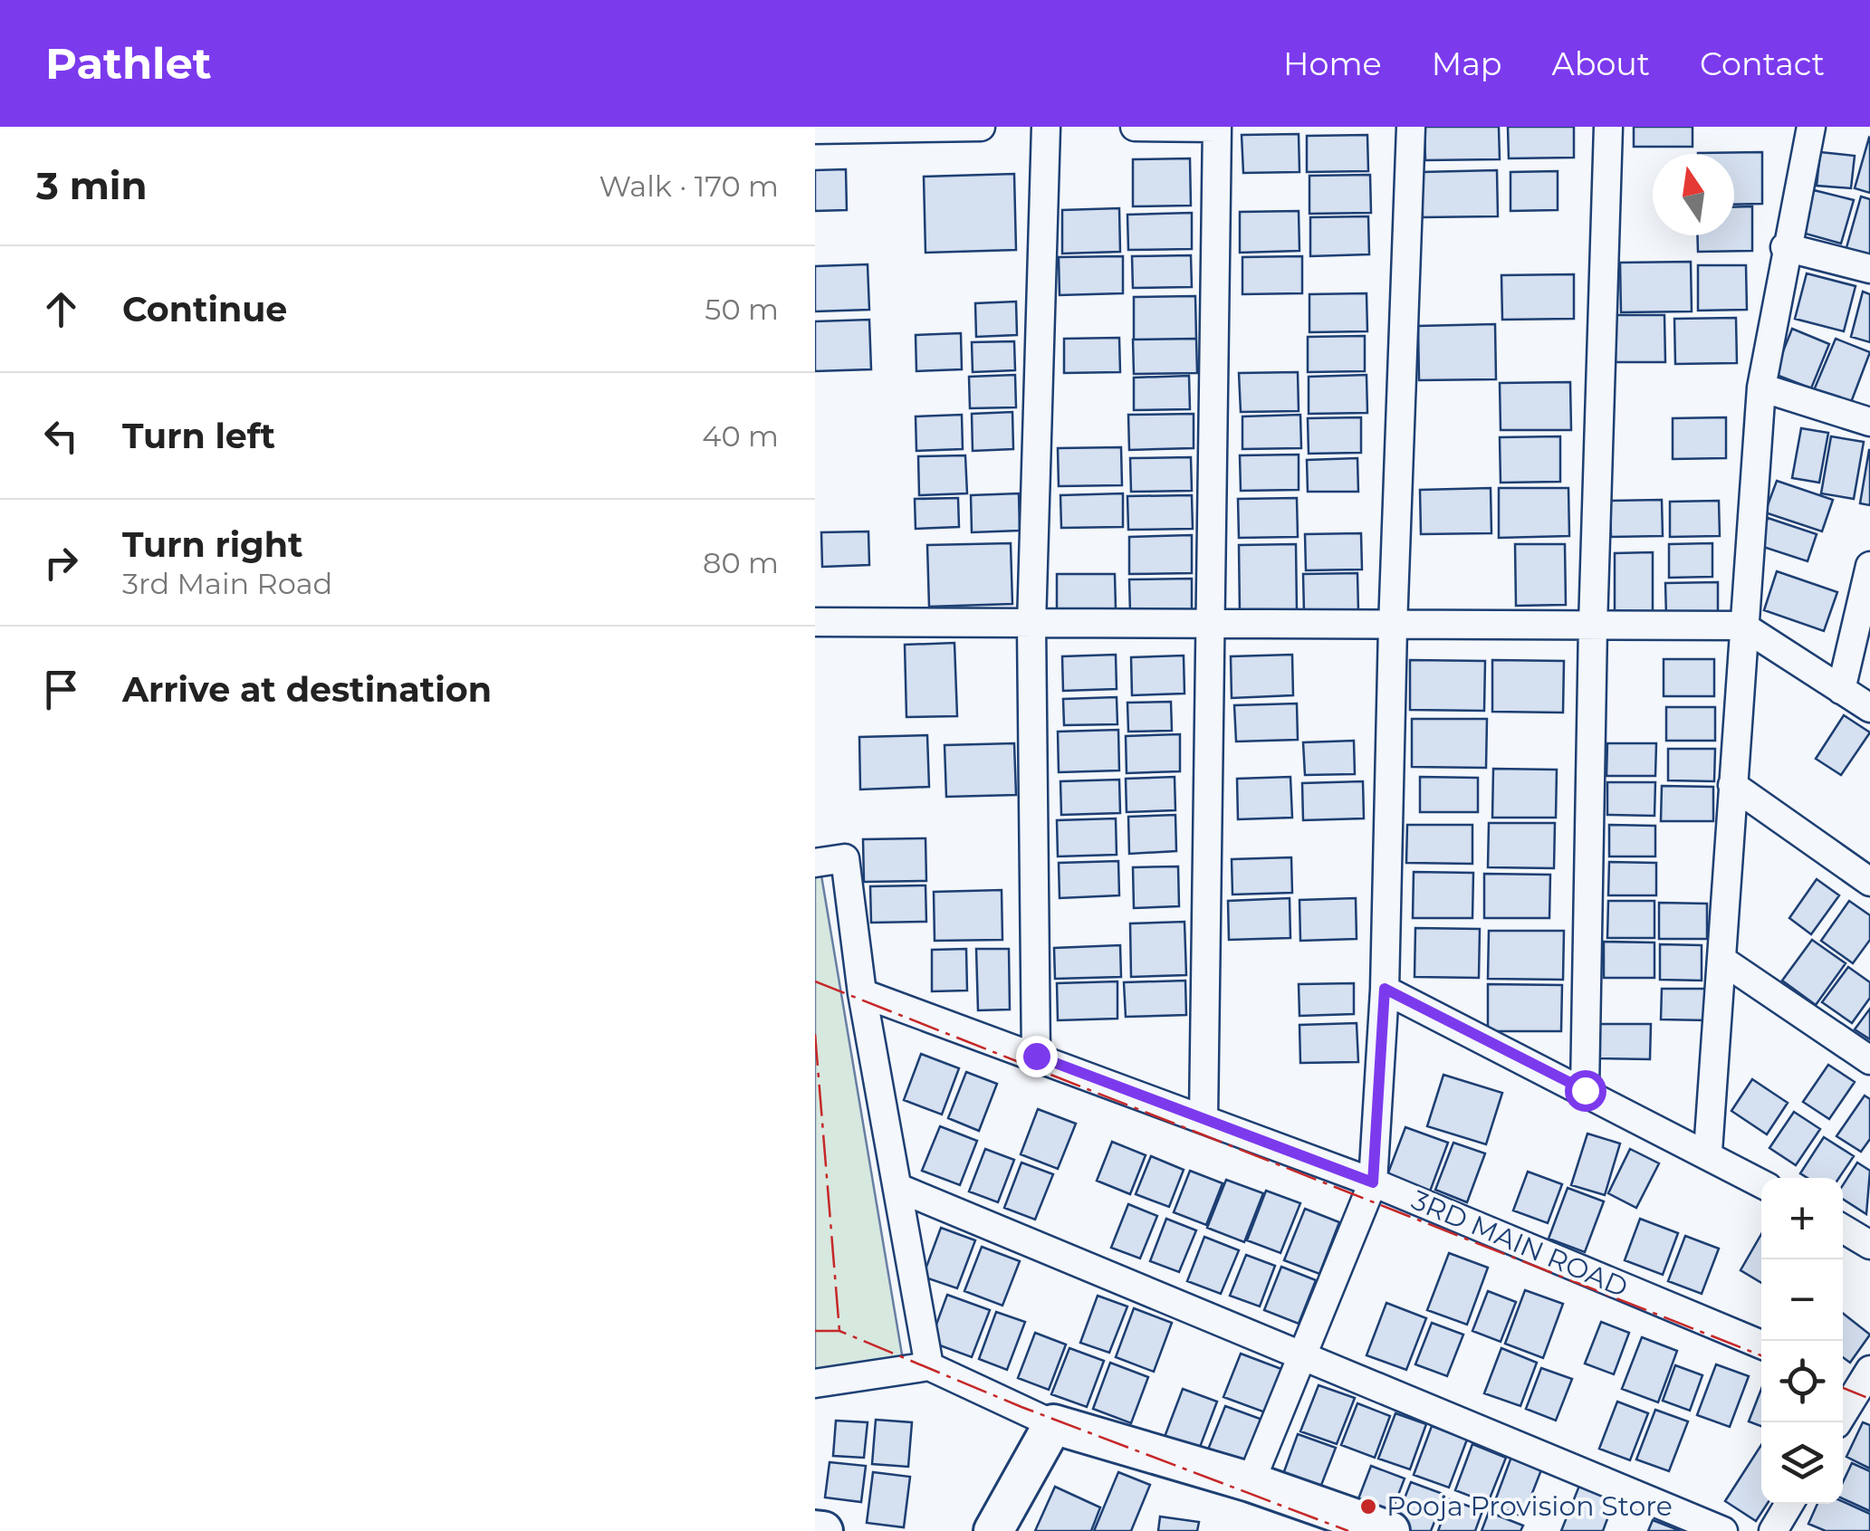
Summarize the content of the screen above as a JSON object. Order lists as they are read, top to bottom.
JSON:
{
  "streets": {
    "street": ["3RD MAIN ROAD"]
  },
  "places": ["Pooja Provision Store"],
  "north": "top",
  "page": {
    "header": "Pathlet",
    "nav": [
      "Home",
      "Map",
      "About",
      "Contact"
    ],
    "heading": ["3 min", "Walk · 170 m"],
    "list": [
      ["Continue", "50 m"],
      ["Turn left", "40 m"],
      ["Turn right", "3rd Main Road", "80 m"],
      "Arrive at destination"
    ],
    "map_buttons": ["+", "−"]
  }
}
